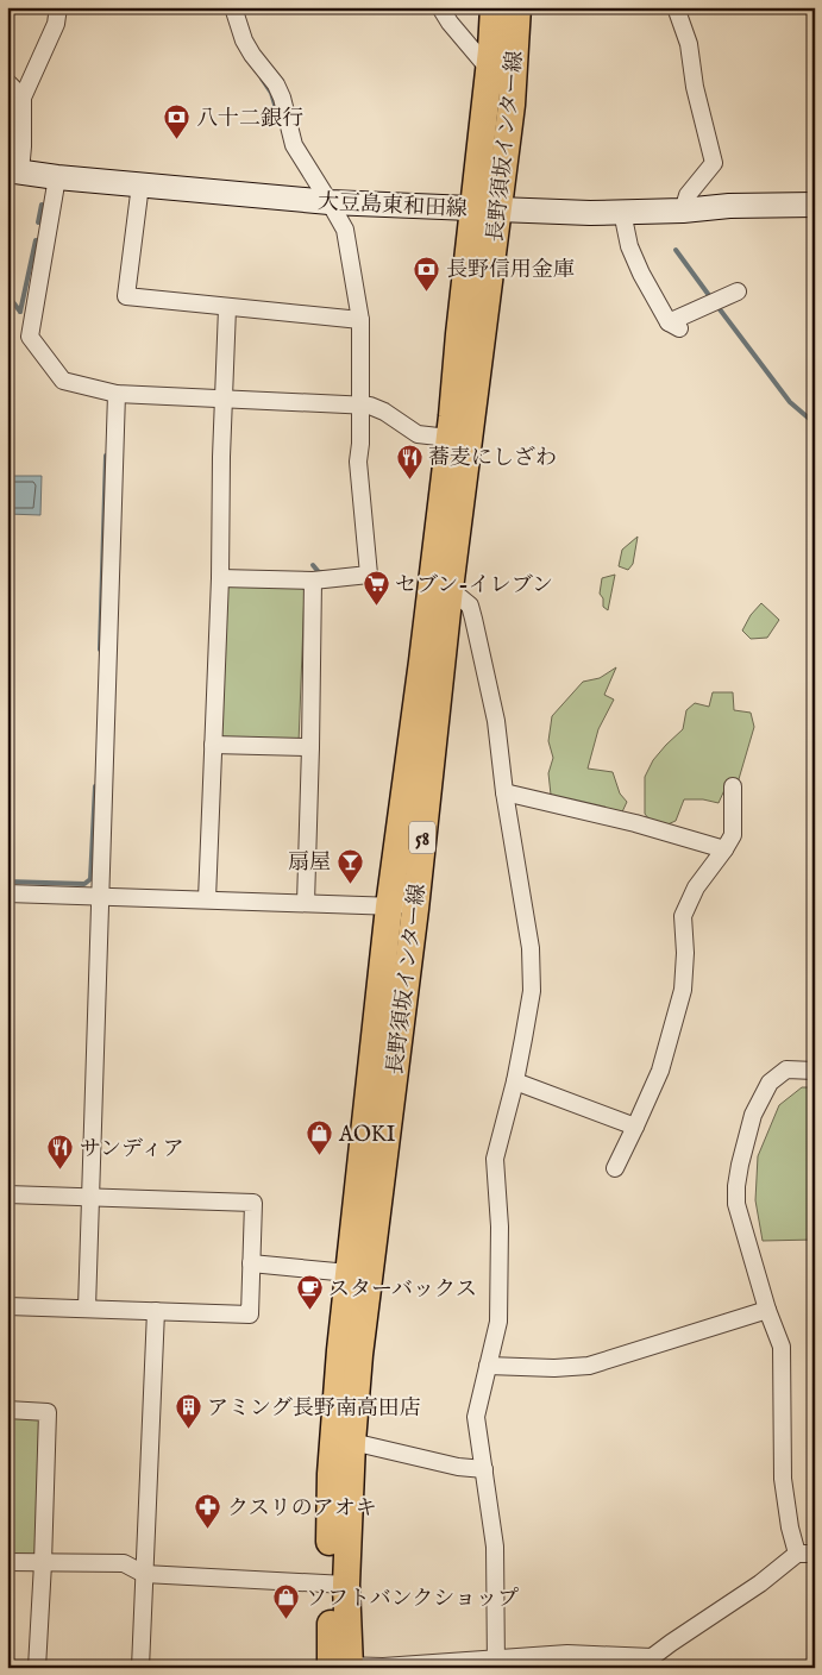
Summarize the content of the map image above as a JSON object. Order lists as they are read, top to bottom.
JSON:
{
  "streets": {
    "main road": ["長野須坂インター線", "大豆島東和田線", "58"]
  },
  "crossings": [
    ["長野須坂インター線", "大豆島東和田線"]
  ],
  "places": {
    "bank": ["八十二銀行", "長野信用金庫"],
    "restaurant": ["蕎麦にしざわ", "サンディア"],
    "supermarket": ["セブン-イレブン"],
    "bar": ["扇屋"],
    "shop": ["AOKI", "ソフトバンクショップ"],
    "cafe": ["スターバックス"],
    "building": ["アミング長野南高田店"],
    "pharmacy": ["クスリのアオキ"]
  }
}
